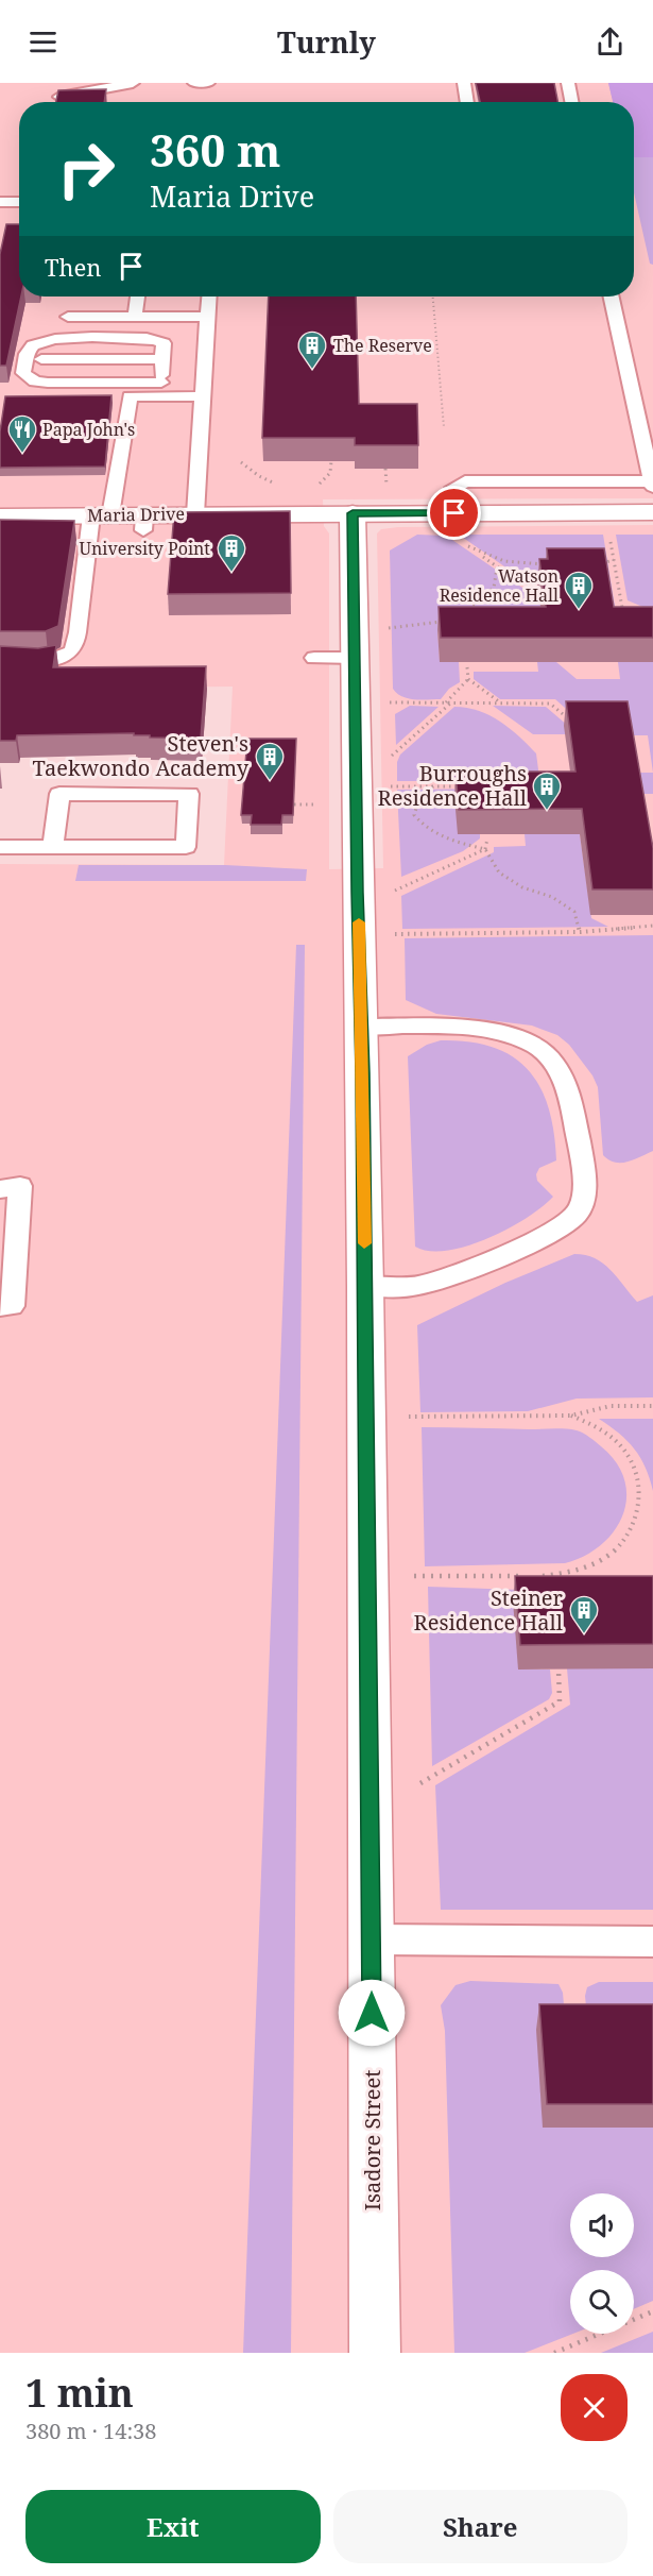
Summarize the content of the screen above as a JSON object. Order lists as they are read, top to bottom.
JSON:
{
  "streets": {
    "street": ["Maria Drive", "Isadore Street"]
  },
  "crossings": [
    ["Maria Drive", "Isadore Street"]
  ],
  "places": {
    "building": [
      "The Reserve",
      "University Point",
      "Watson Residence Hall",
      "Steven's Taekwondo Academy",
      "Burroughs Residence Hall",
      "Steiner Residence Hall"
    ],
    "restaurant": ["Papa John's"]
  },
  "page": {
    "header": "Turnly",
    "turn": ["360 m", "Maria Drive"],
    "then": "Then",
    "heading": ["1 min", "380 m · 14:38"],
    "buttons": ["Exit", "Share"]
  }
}
